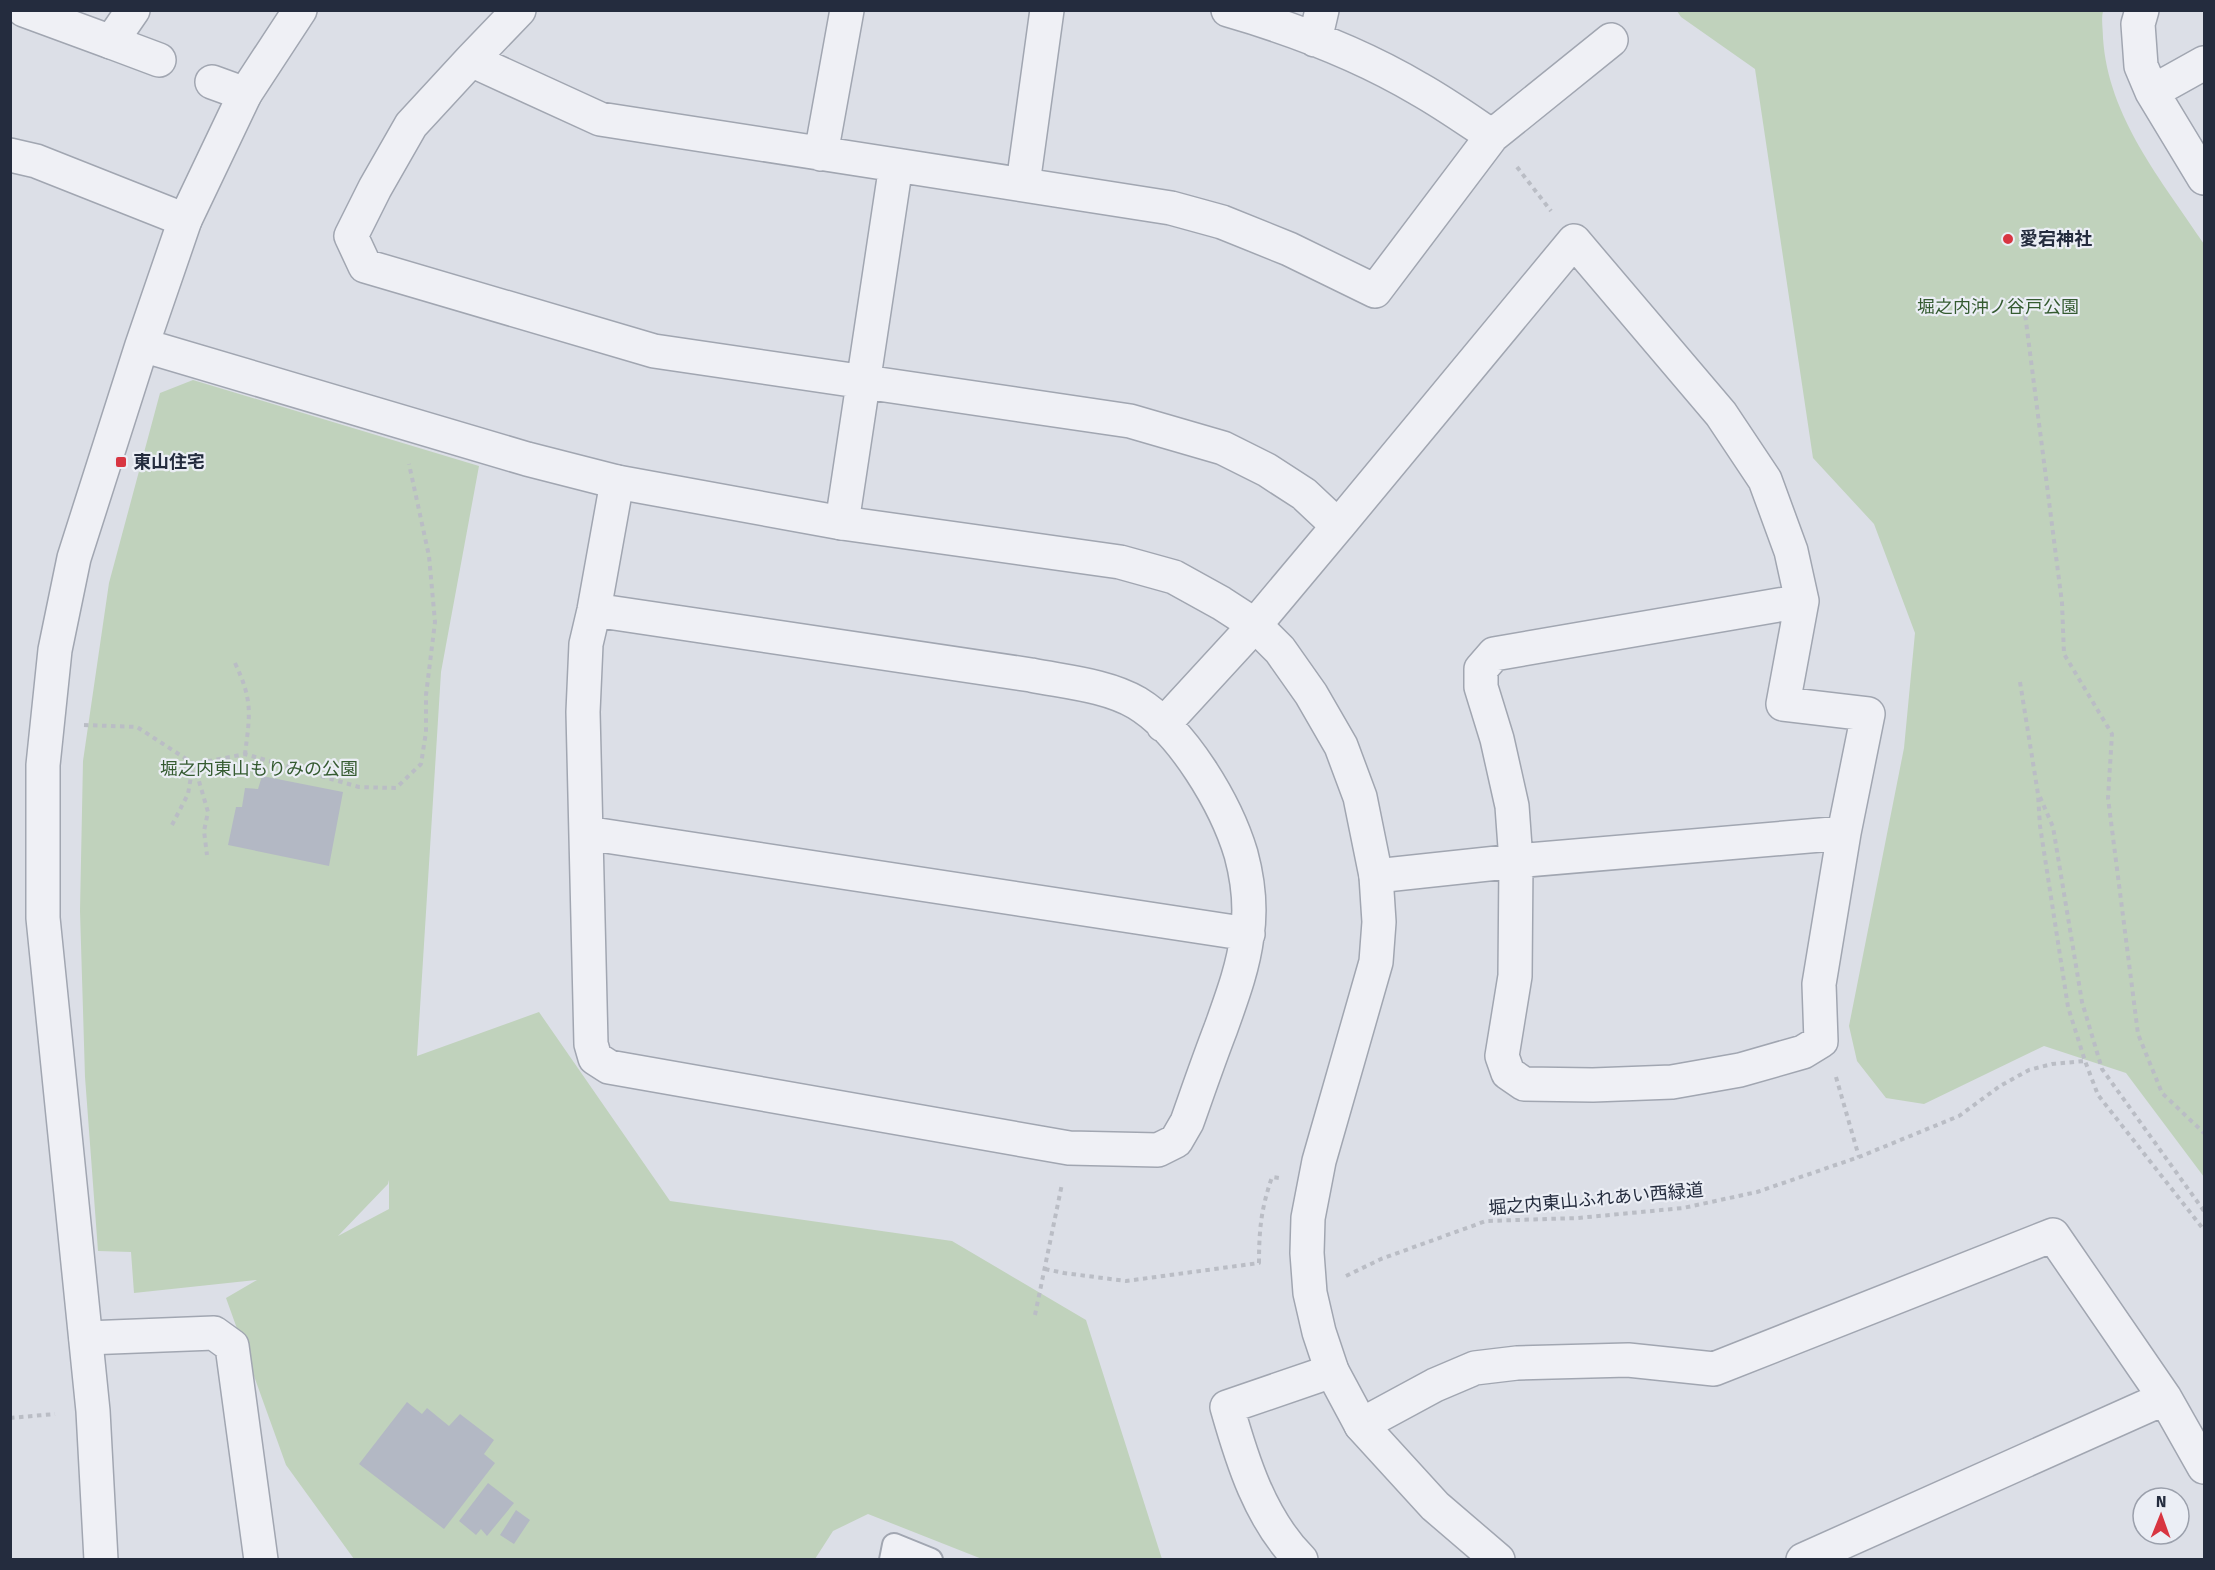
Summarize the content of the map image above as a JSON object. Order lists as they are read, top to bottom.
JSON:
{
  "streets": {
    "path": ["堀之内東山ふれあい西緑道"]
  },
  "parks": ["堀之内沖ノ谷戸公園", "堀之内東山もりみの公園"],
  "places": {
    "other": ["愛宕神社"],
    "transit": ["東山住宅"]
  },
  "north": "top"
}
